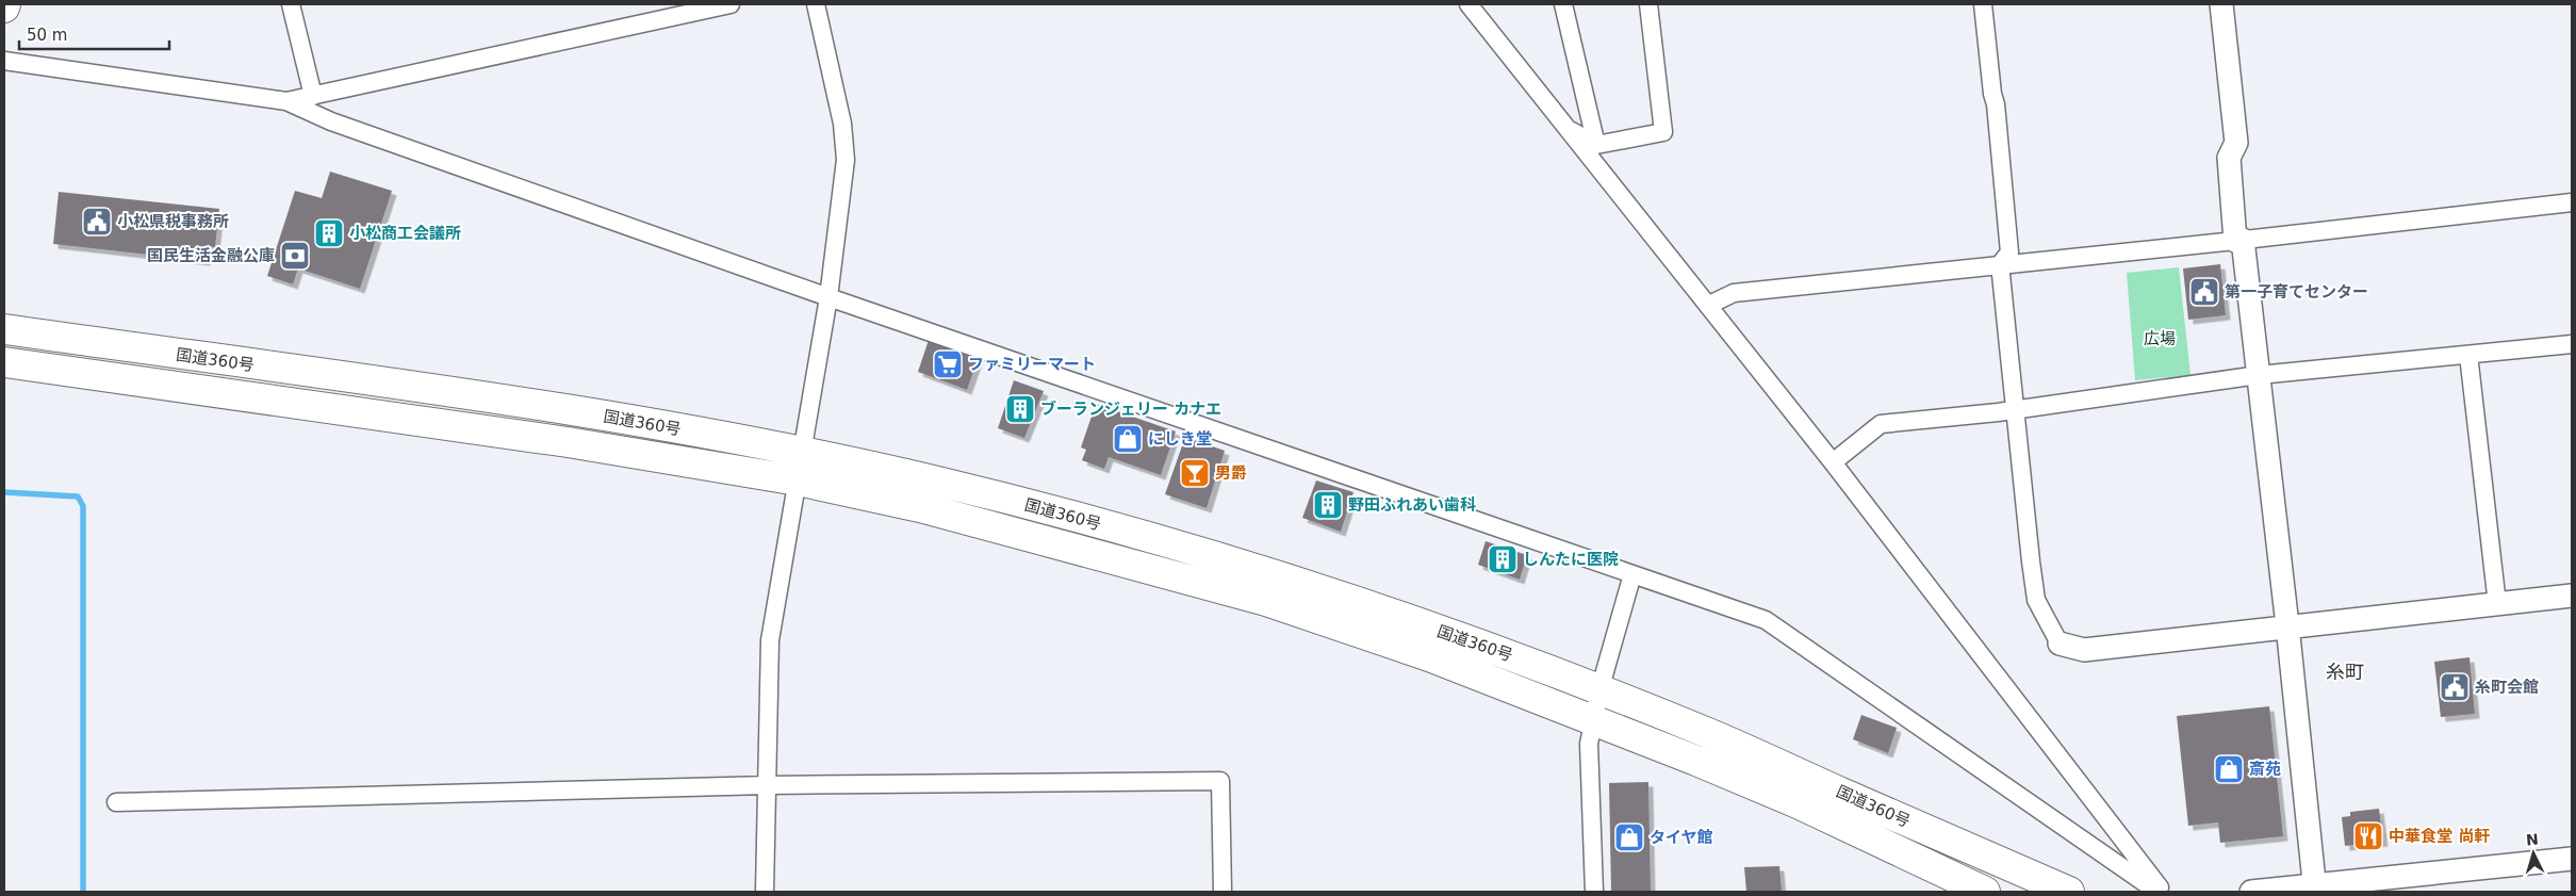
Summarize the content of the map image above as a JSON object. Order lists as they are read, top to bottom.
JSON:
{
  "streets": {
    "highway": ["国道360号"]
  },
  "districts": ["糸町"],
  "parks": ["広場"],
  "places": {
    "public building": ["小松県税事務所", "第一子育てセンター", "糸町会館"],
    "building": [
      "小松商工会議所",
      "ブーランジェリー カナエ",
      "野田ふれあい歯科",
      "しんたに医院"
    ],
    "bank": ["国民生活金融公庫"],
    "supermarket": ["ファミリーマート"],
    "shop": ["にしき堂", "斎苑", "タイヤ館"],
    "bar": ["男爵"],
    "restaurant": ["中華食堂 尚軒"]
  },
  "scale_bar": "50 m",
  "north": "top"
}
